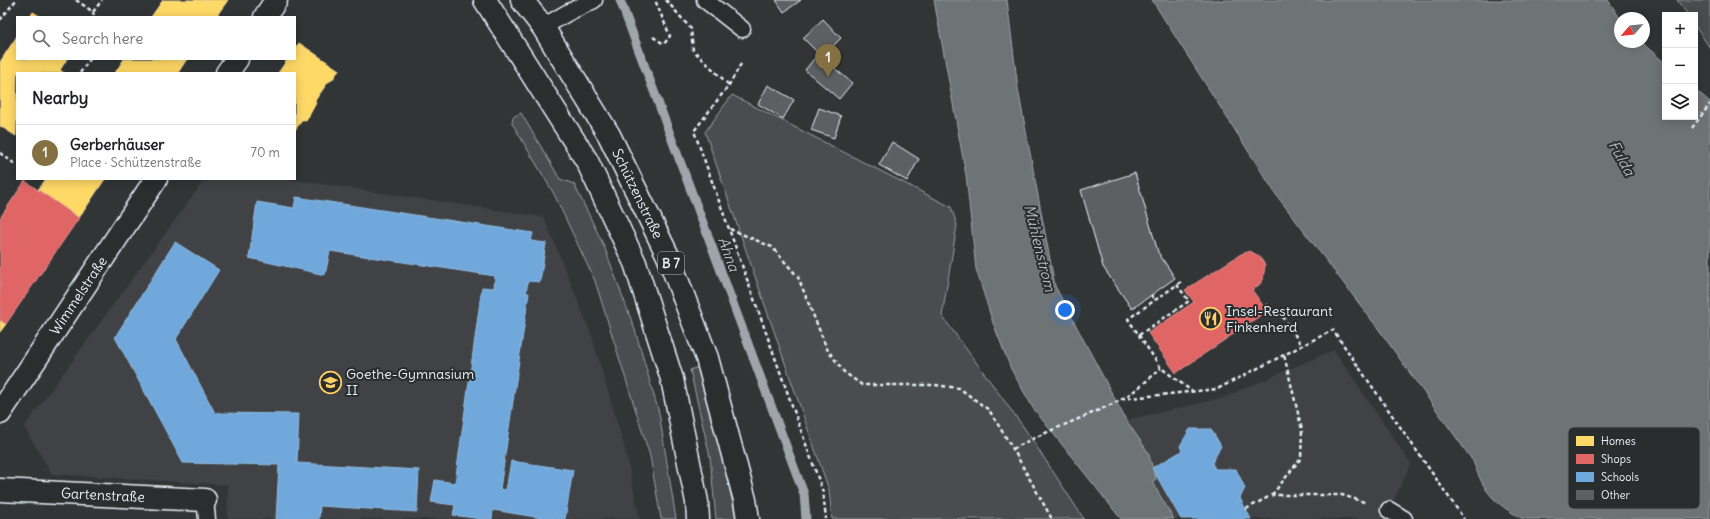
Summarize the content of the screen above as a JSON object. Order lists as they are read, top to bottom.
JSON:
{
  "streets": {
    "main road": [
      "Schützenstraße",
      "B 7",
      "Wimmelstraße",
      "Gartenstraße"
    ]
  },
  "water": ["Fulda", "Mühlenstrom", "Ahna"],
  "places": {
    "restaurant": ["Insel-Restaurant Finkenherd"],
    "school or university": ["Goethe-Gymnasium II"]
  },
  "legend": [
    "Homes",
    "Shops",
    "Schools",
    "Other"
  ],
  "north": "bottom left",
  "page": {
    "map_buttons": ["+", "−"],
    "search": "Search here",
    "pins": "1",
    "heading": "Nearby",
    "list": [
      {
        "mark": "1",
        "name": "Gerberhäuser",
        "note": "Place · Schützenstraße",
        "value": "70 m"
      }
    ]
  }
}
